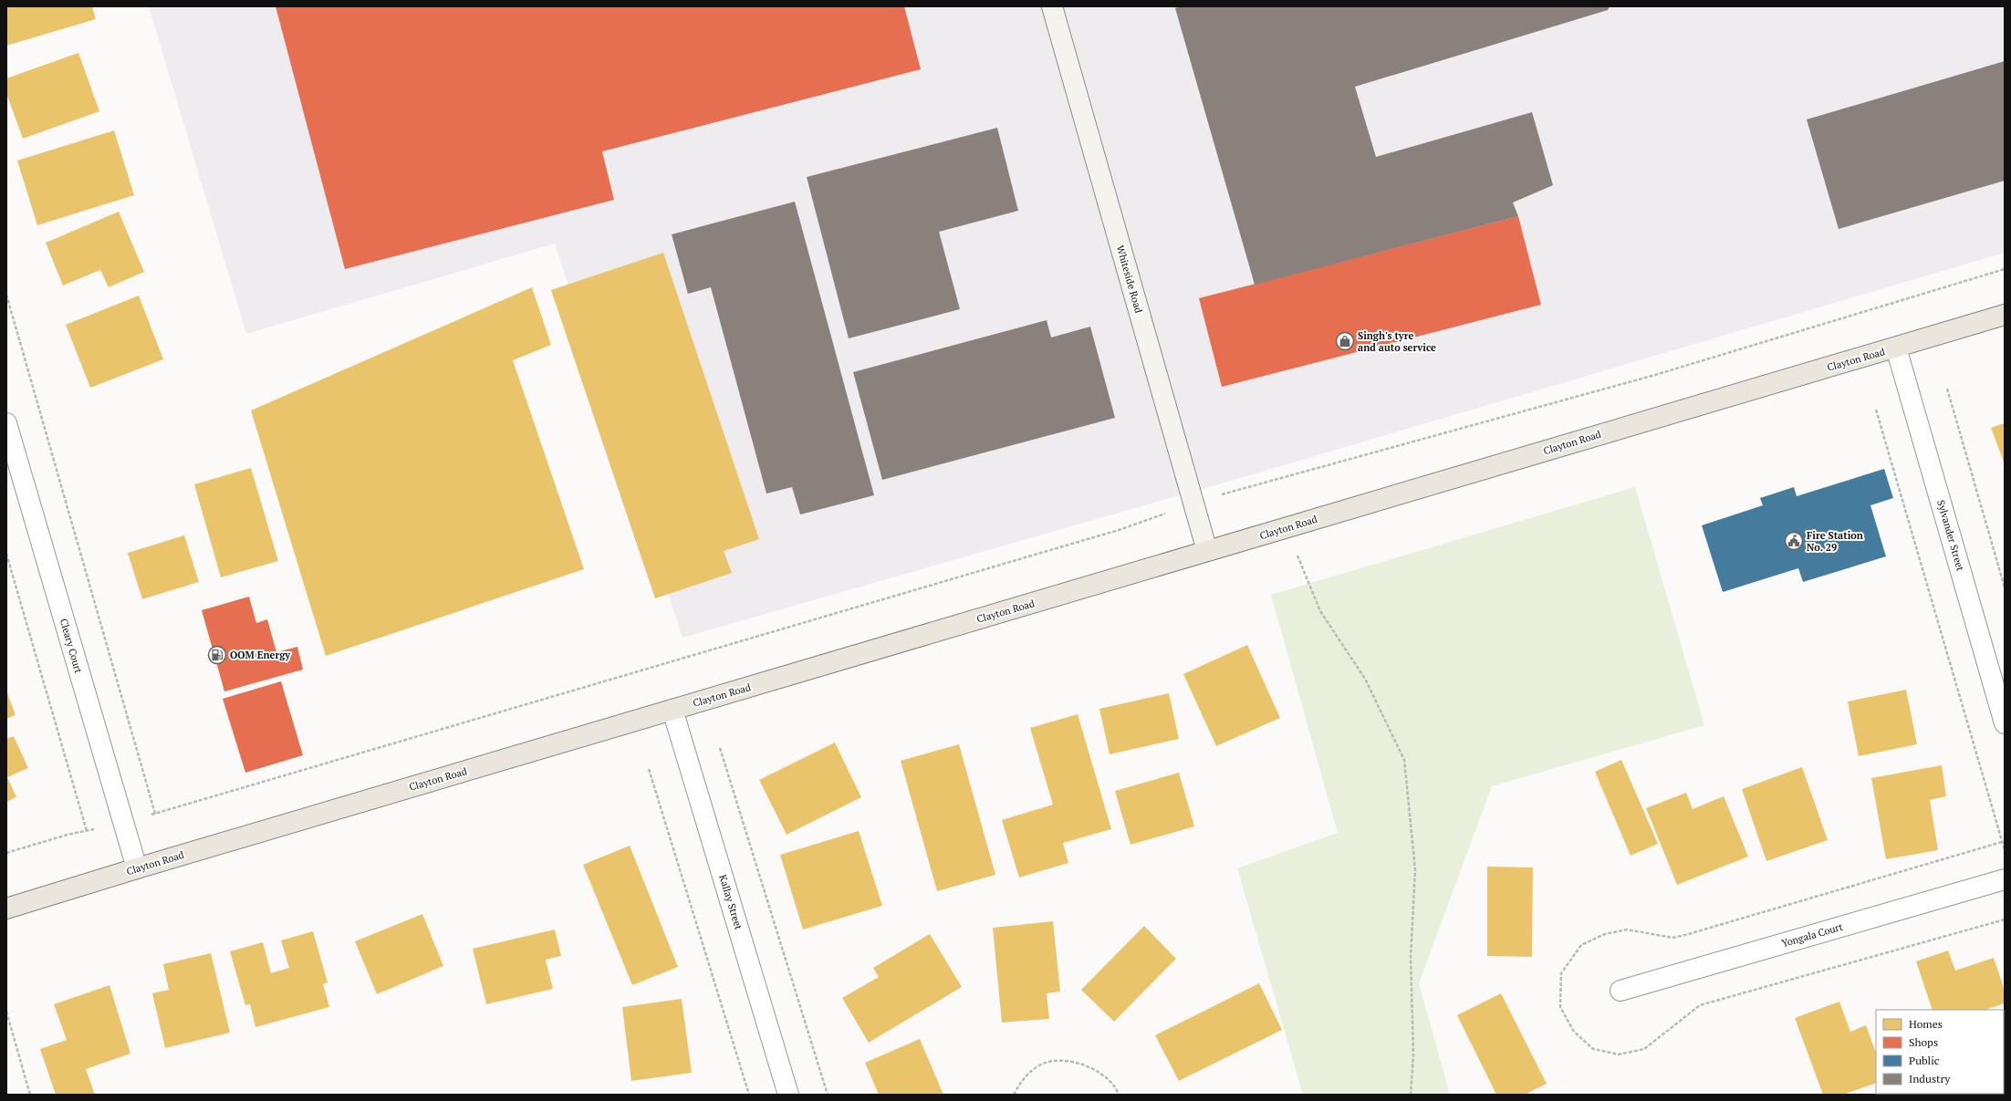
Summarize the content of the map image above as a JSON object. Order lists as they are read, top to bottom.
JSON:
{
  "streets": {
    "main road": ["Clayton Road"],
    "street": [
      "Whiteside Road",
      "Sylvander Street",
      "Cleary Court",
      "Kallay Street",
      "Yongala Court"
    ]
  },
  "crossings": [
    ["Whiteside Road", "Clayton Road"],
    ["Clayton Road", "Sylvander Street"],
    ["Clayton Road", "Cleary Court"],
    ["Clayton Road", "Kallay Street"]
  ],
  "places": {
    "shop": ["Singh's tyre and auto service"],
    "public building": ["Fire Station No. 29"],
    "fuel station": ["OOM Energy"]
  },
  "legend": [
    "Homes",
    "Shops",
    "Public",
    "Industry"
  ]
}
